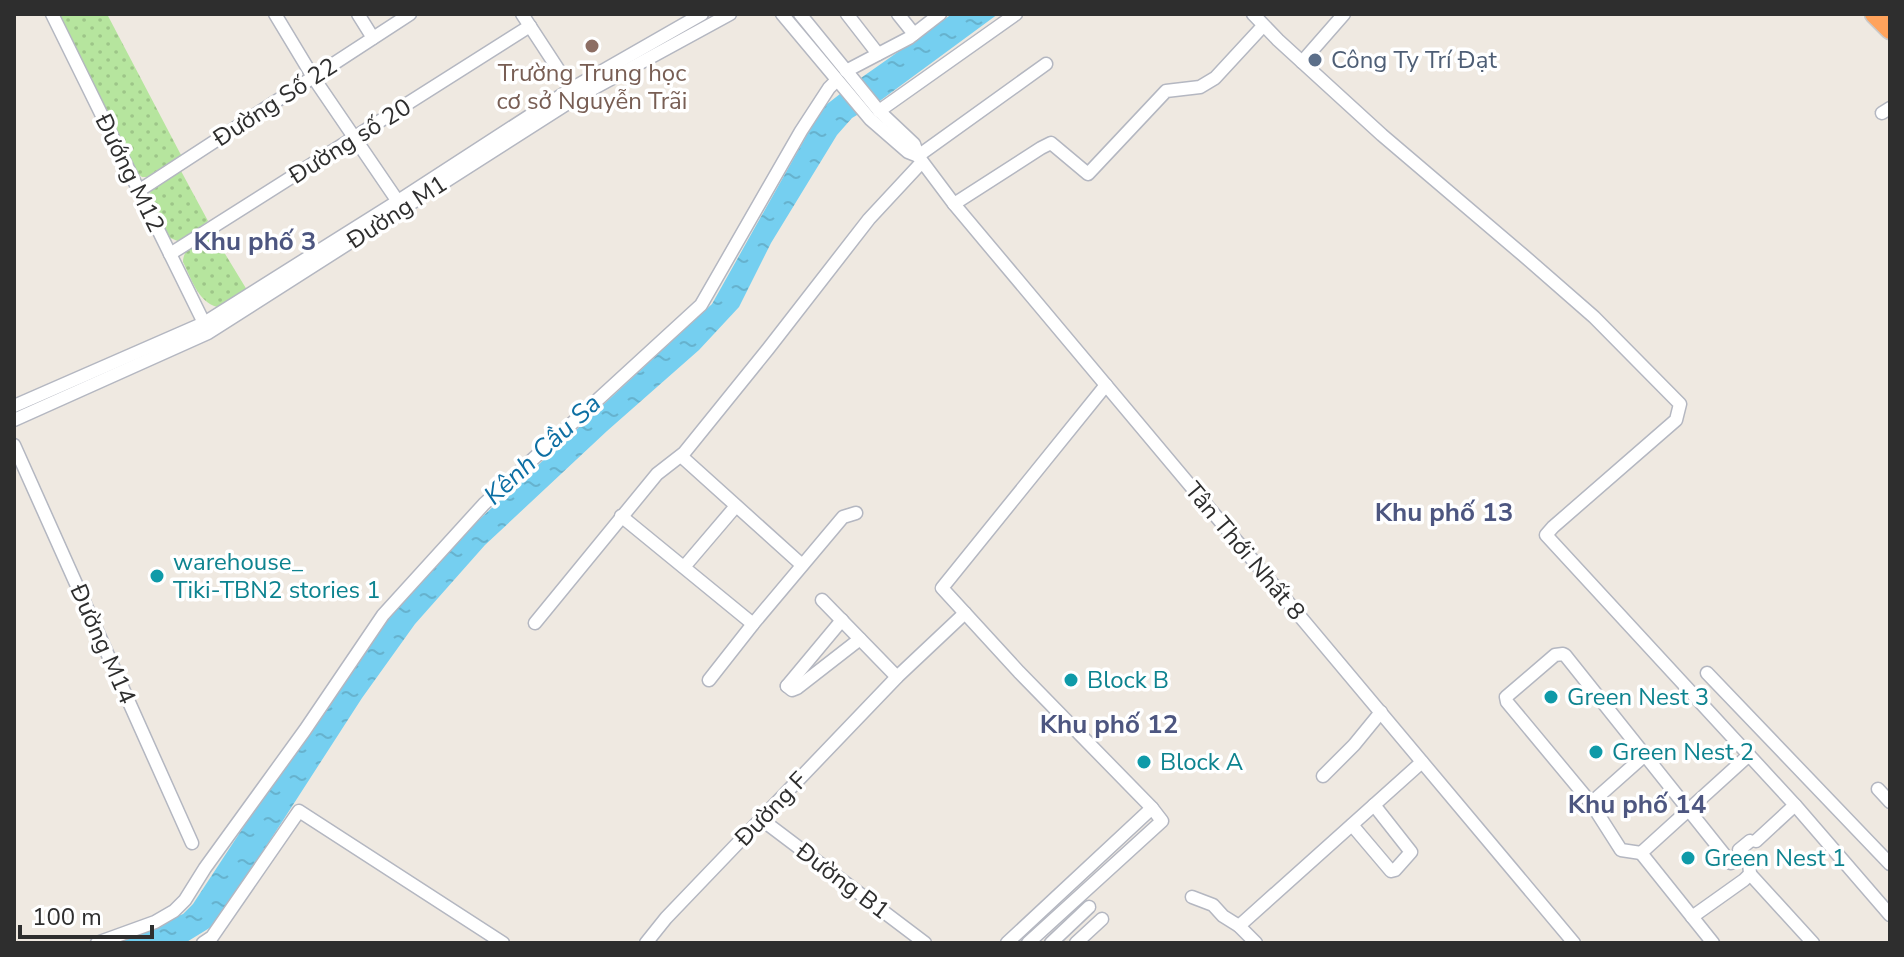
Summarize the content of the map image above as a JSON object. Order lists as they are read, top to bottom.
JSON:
{
  "streets": {
    "street": [
      "Đường Số 22",
      "Đường số 20",
      "Đướng M12",
      "Đường M1",
      "Tân Thới Nhất 8",
      "Đường M14",
      "Đường F",
      "Đường B1"
    ]
  },
  "crossings": [
    ["Đường Số 22", "Đướng M12"],
    ["Đường số 20", "Đướng M12"],
    ["Đướng M12", "Đường M1"],
    ["Đường F", "Đường B1"]
  ],
  "districts": [
    "Khu phố 3",
    "Khu phố 13",
    "Khu phố 12",
    "Khu phố 14"
  ],
  "water": ["Kênh Cầu Sa"],
  "places": [
    "Trường Trung học cơ sở Nguyễn Trãi",
    "Công Ty Trí Đạt",
    "warehouse_ Tiki-TBN2 stories 1",
    "Block B",
    "Green Nest 3",
    "Green Nest 2",
    "Block A",
    "Green Nest 1"
  ],
  "scale_bar": "100 m"
}
